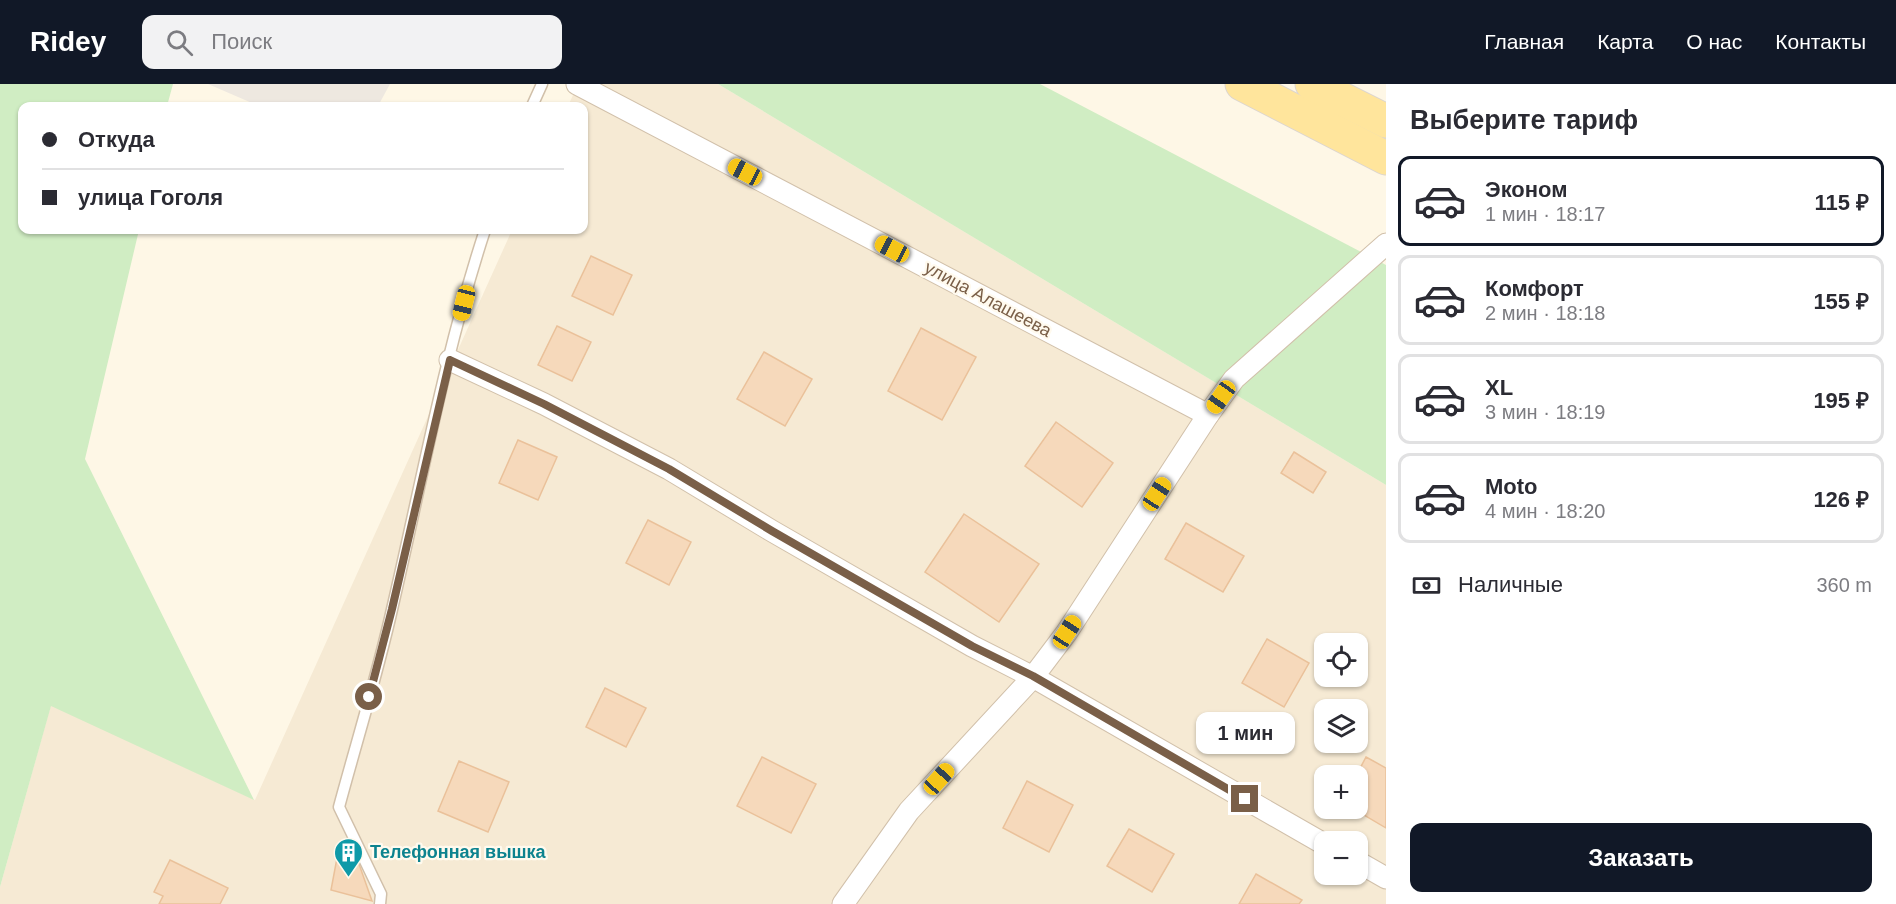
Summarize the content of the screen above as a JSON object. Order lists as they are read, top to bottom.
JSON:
{
  "streets": {
    "street": ["улица Алашеева"]
  },
  "places": {
    "building": ["Телефонная вышка"]
  },
  "page": {
    "header": "Ridey",
    "search": "Поиск",
    "nav": [
      "Главная",
      "Карта",
      "О нас",
      "Контакты"
    ],
    "heading": "Выберите тариф",
    "banner": ["Откуда", "улица Гоголя"],
    "list": [
      {
        "name": "Эконом",
        "note": "1 мин · 18:17",
        "value": "115 ₽"
      },
      {
        "name": "Комфорт",
        "note": "2 мин · 18:18",
        "value": "155 ₽"
      },
      {
        "name": "XL",
        "note": "3 мин · 18:19",
        "value": "195 ₽"
      },
      {
        "name": "Moto",
        "note": "4 мин · 18:20",
        "value": "126 ₽"
      }
    ],
    "pay": ["Наличные", "360 m"],
    "map_buttons": ["+", "−"],
    "bubble": "1 мин",
    "buttons": "Заказать"
  }
}
